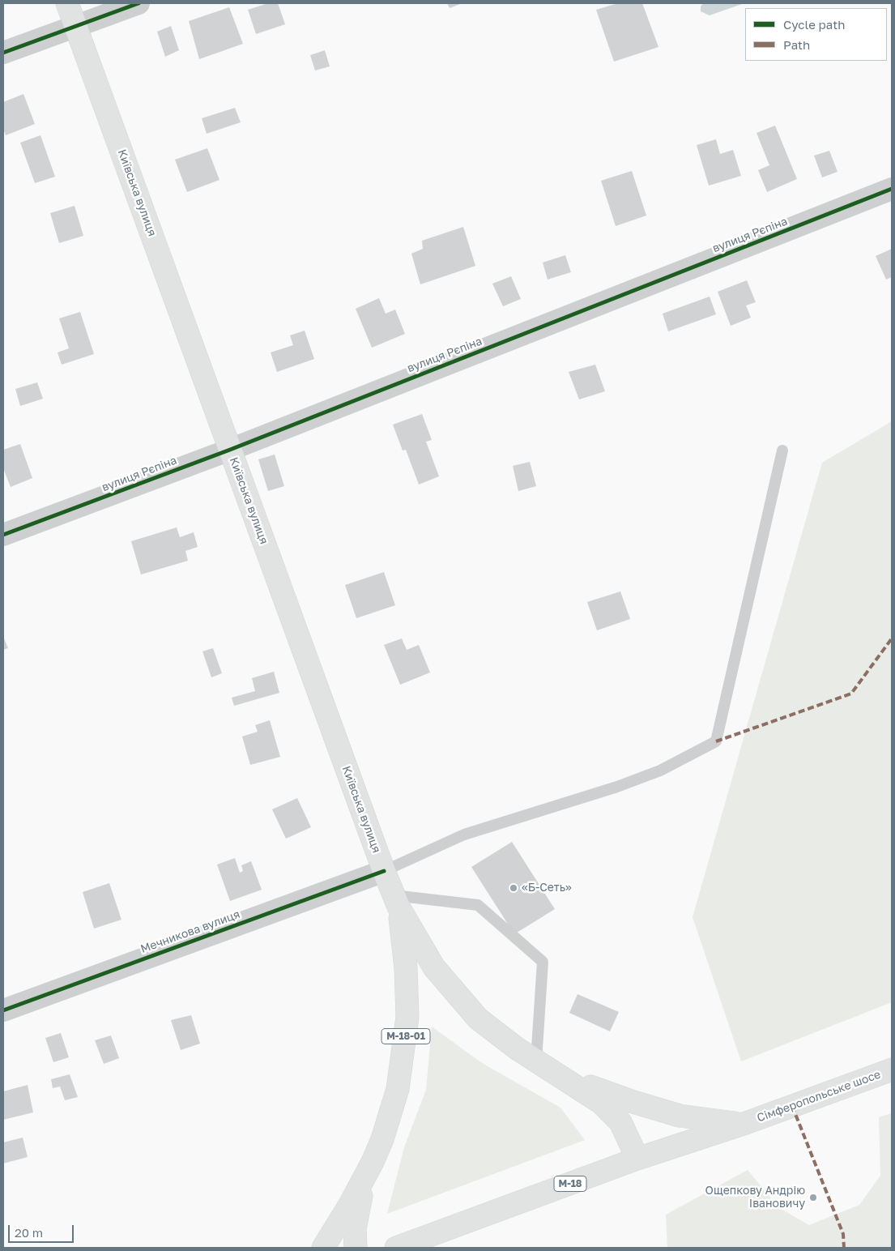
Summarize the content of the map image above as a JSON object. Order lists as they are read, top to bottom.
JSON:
{
  "streets": {
    "highway": [
      "Київська вулиця",
      "М-18-01",
      "Сімферопольське шосе",
      "М-18"
    ],
    "street": ["вулиця Рєпіна", "Мечникова вулиця"]
  },
  "crossings": [
    ["Київська вулиця", "вулиця Рєпіна"],
    ["Київська вулиця", "Мечникова вулиця"],
    ["Київська вулиця", "М-18-01"],
    ["М-18-01", "Сімферопольське шосе"],
    ["М-18-01", "М-18"],
    ["Сімферопольське шосе", "М-18"]
  ],
  "places": ["«Б-Сеть»", "Ощепкову Андрію Івановичу"],
  "legend": ["Cycle path", "Path"],
  "scale_bar": "20 m"
}
